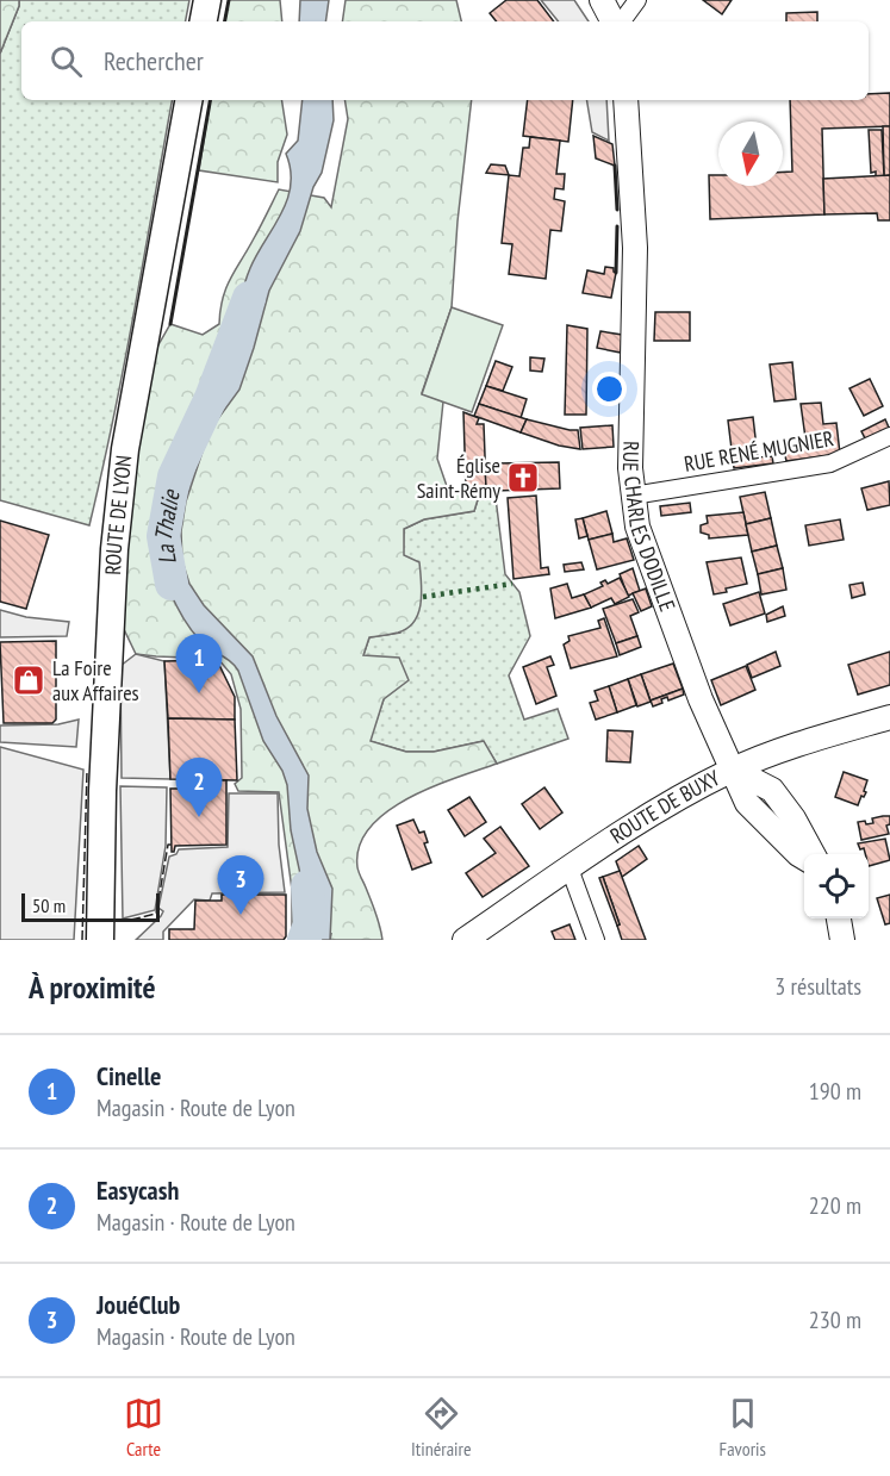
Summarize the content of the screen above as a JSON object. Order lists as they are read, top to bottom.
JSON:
{
  "streets": {
    "main road": ["ROUTE DE LYON", "RUE CHARLES DODILLE", "ROUTE DE BUXY"],
    "street": ["RUE RENÉ MUGNIER"]
  },
  "crossings": [
    ["RUE RENÉ MUGNIER", "RUE CHARLES DODILLE"],
    ["RUE CHARLES DODILLE", "ROUTE DE BUXY"]
  ],
  "water": ["La Thalie"],
  "places": {
    "church": ["Église Saint-Rémy"],
    "shop": ["La Foire aux Affaires"]
  },
  "scale_bar": "50 m",
  "north": "bottom",
  "page": {
    "search": "Rechercher",
    "pins": ["1", "2", "3"],
    "scale": "50 m",
    "heading": ["À proximité", "3 résultats"],
    "list": [
      {
        "mark": "1",
        "name": "Cinelle",
        "note": "Magasin · Route de Lyon",
        "value": "190 m"
      },
      {
        "mark": "2",
        "name": "Easycash",
        "note": "Magasin · Route de Lyon",
        "value": "220 m"
      },
      {
        "mark": "3",
        "name": "JouéClub",
        "note": "Magasin · Route de Lyon",
        "value": "230 m"
      }
    ],
    "nav": ["Carte", "Itinéraire", "Favoris"]
  }
}
